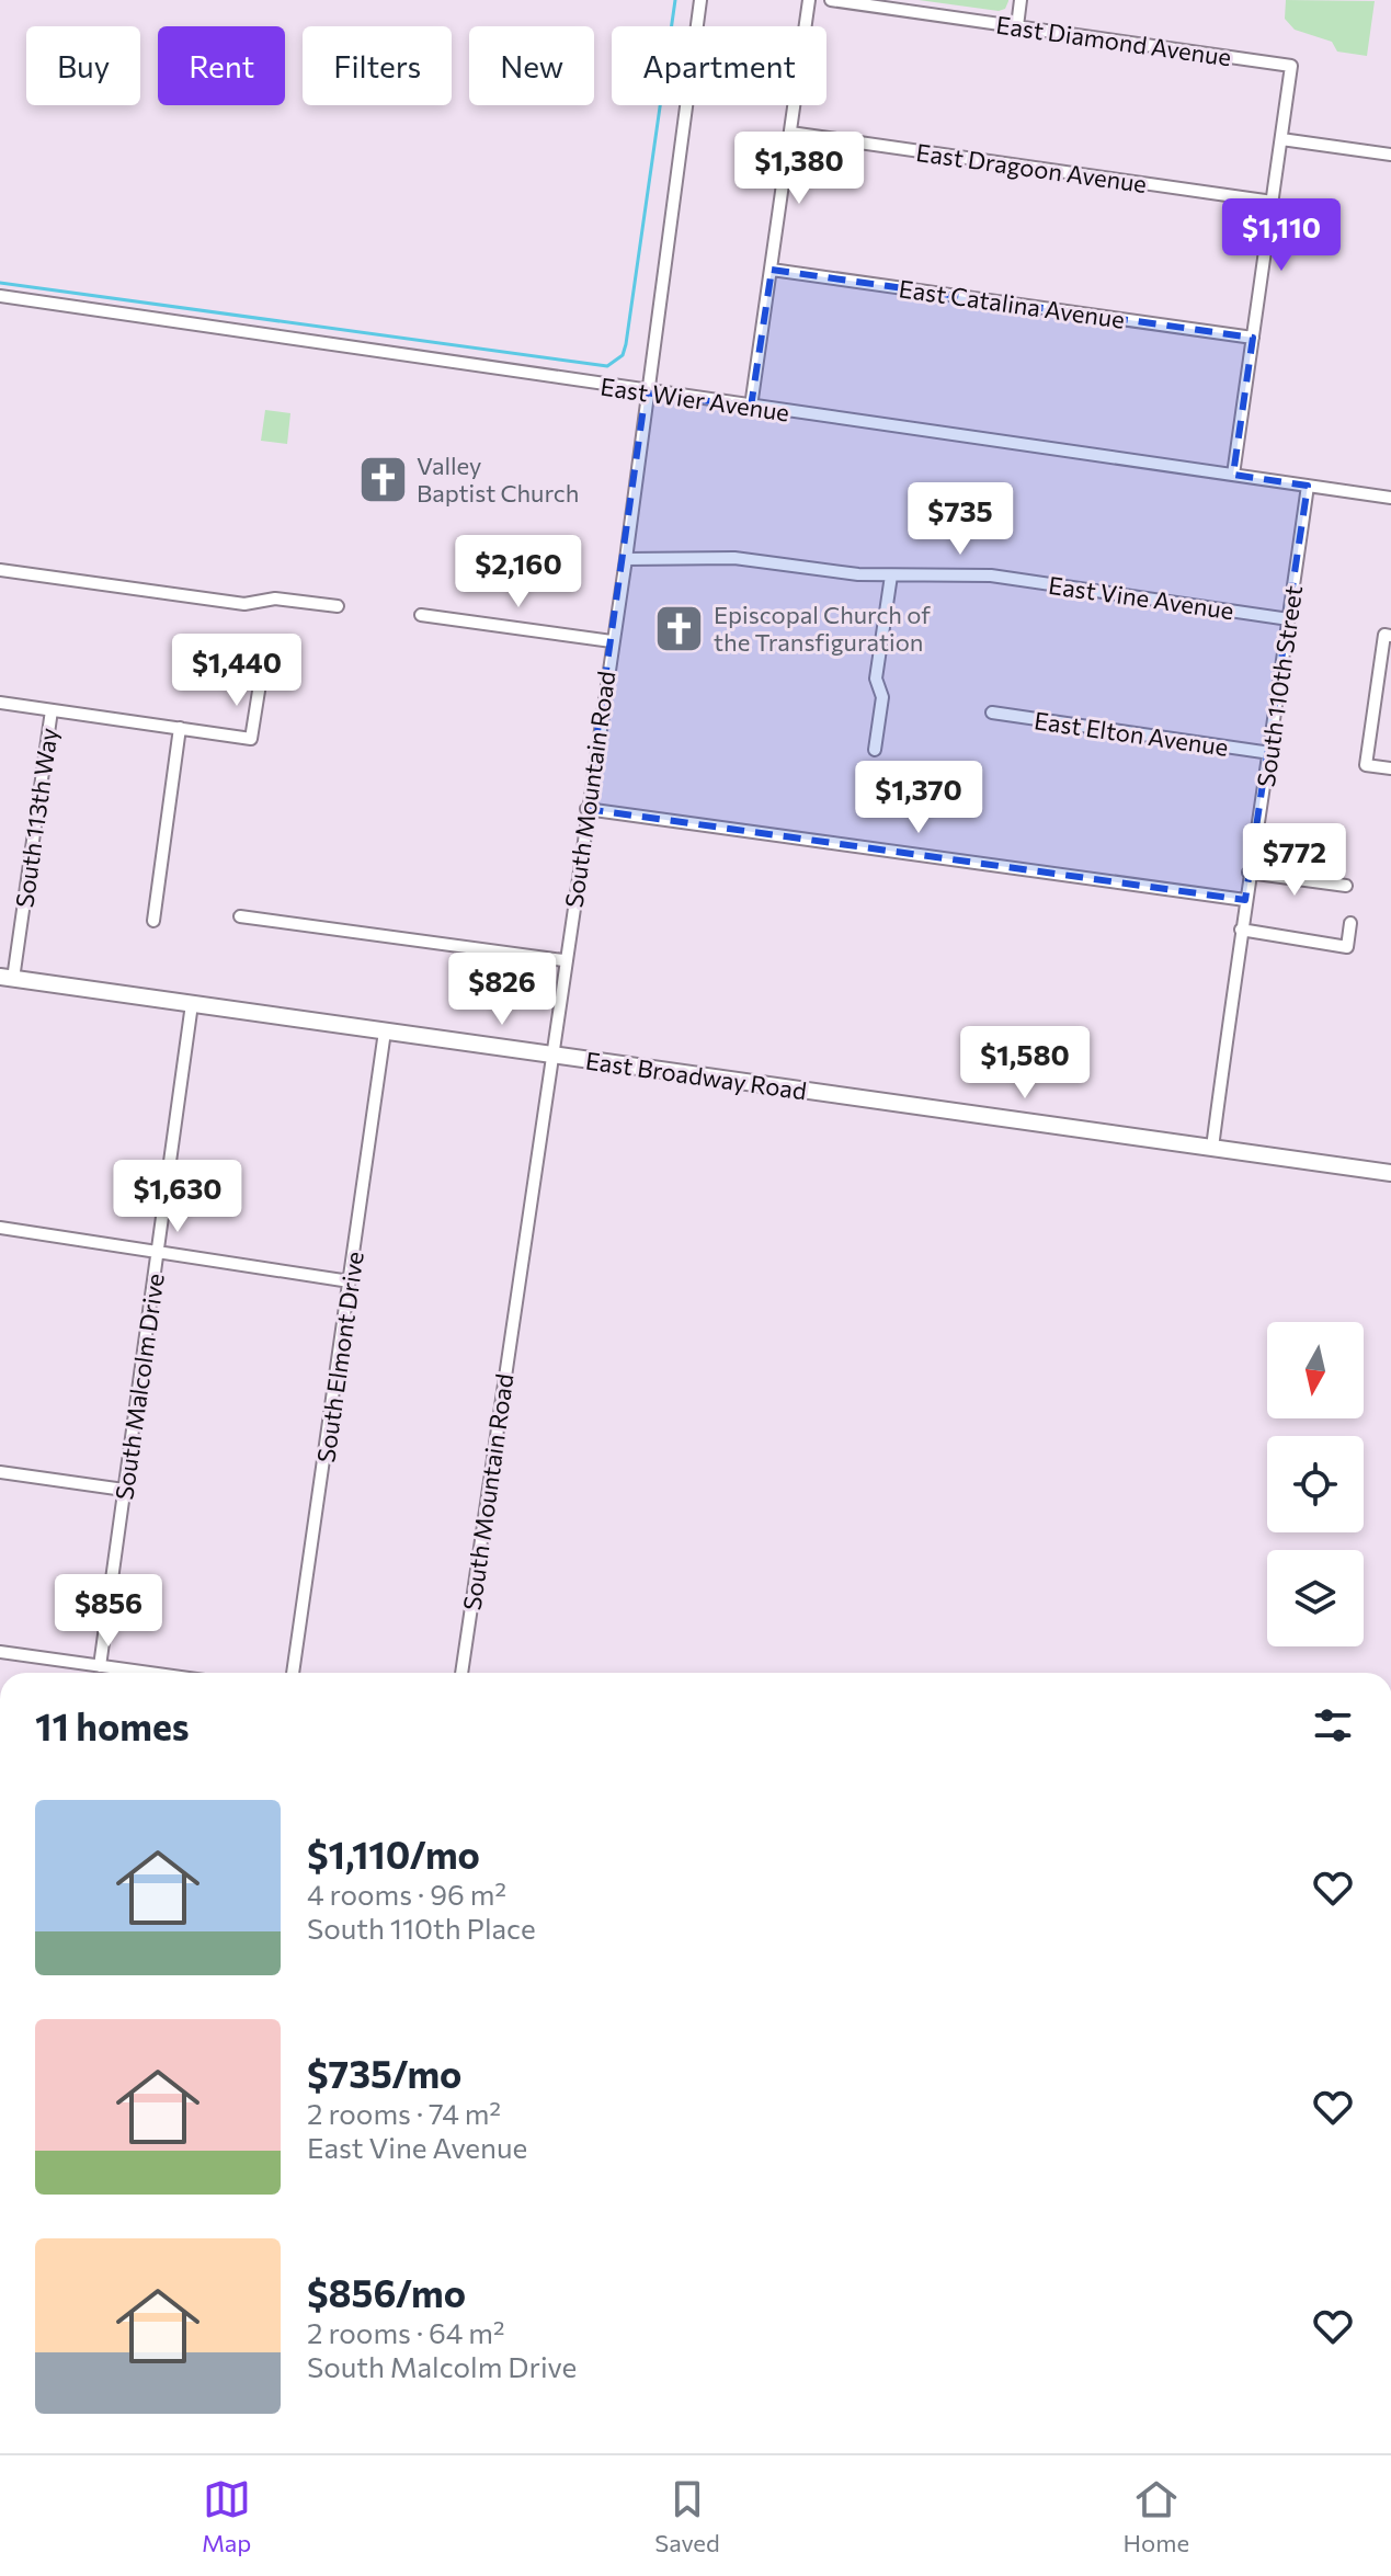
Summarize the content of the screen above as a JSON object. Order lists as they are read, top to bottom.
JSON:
{
  "streets": {
    "main road": ["East Broadway Road"],
    "street": [
      "East Diamond Avenue",
      "East Dragoon Avenue",
      "East Catalina Avenue",
      "East Wier Avenue",
      "East Vine Avenue",
      "South 110th Street",
      "East Elton Avenue",
      "South Mountain Road",
      "South 113th Way",
      "South Elmont Drive",
      "South Malcolm Drive"
    ]
  },
  "crossings": [
    ["East Wier Avenue", "South 110th Street"],
    ["East Wier Avenue", "South Mountain Road"],
    ["East Vine Avenue", "South 110th Street"],
    ["East Vine Avenue", "South Mountain Road"],
    ["South 110th Street", "East Elton Avenue"],
    ["South 110th Street", "East Broadway Road"],
    ["South Mountain Road", "East Broadway Road"],
    ["South 113th Way", "East Broadway Road"],
    ["East Broadway Road", "South Elmont Drive"],
    ["East Broadway Road", "South Malcolm Drive"]
  ],
  "places": {
    "church": ["Valley Baptist Church", "Episcopal Church of the Transfiguration"]
  },
  "north": "bottom",
  "page": {
    "chip": [
      "Buy",
      "Rent",
      "Filters",
      "New",
      "Apartment"
    ],
    "price": [
      "$1,380",
      "$1,110",
      "$735",
      "$2,160",
      "$1,440",
      "$1,370",
      "$772",
      "$826",
      "$1,580",
      "$1,630",
      "$856"
    ],
    "heading": "11 homes",
    "list": [
      {
        "name": "$1,110/mo",
        "note": "4 rooms · 96 m² · South 110th Place"
      },
      {
        "name": "$735/mo",
        "note": "2 rooms · 74 m² · East Vine Avenue"
      },
      {
        "name": "$856/mo",
        "note": "2 rooms · 64 m² · South Malcolm Drive"
      }
    ],
    "tabs": ["Map", "Saved", "Home"]
  }
}
